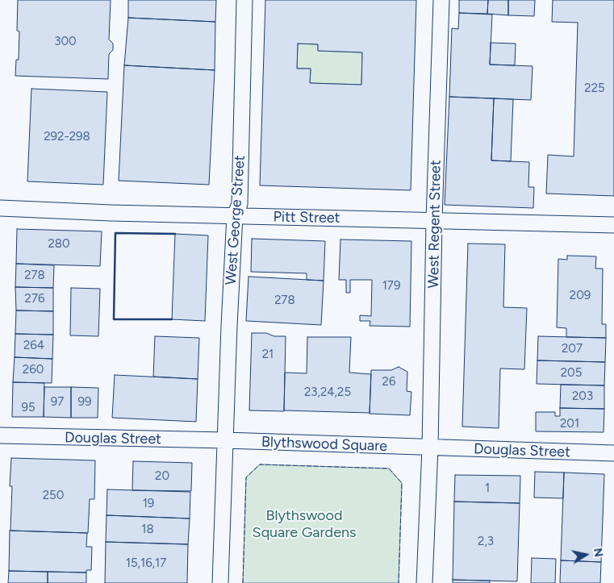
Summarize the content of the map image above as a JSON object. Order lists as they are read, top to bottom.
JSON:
{
  "streets": {
    "street": [
      "Pitt Street",
      "West George Street",
      "West Regent Street",
      "Douglas Street",
      "Blythswood Square"
    ]
  },
  "crossings": [
    ["Pitt Street", "West George Street"],
    ["Pitt Street", "West Regent Street"],
    ["West George Street", "Douglas Street"],
    ["West George Street", "Blythswood Square"],
    ["West Regent Street", "Douglas Street"],
    ["West Regent Street", "Blythswood Square"],
    ["Douglas Street", "Blythswood Square"]
  ],
  "parks": ["Blythswood Square Gardens"],
  "house_numbers": [
    "300",
    "225",
    "292-298",
    "280",
    "278",
    "179",
    "209",
    "276",
    "278",
    "264",
    "207",
    "21",
    "260",
    "205",
    "26",
    "23,24,25",
    "203",
    "97",
    "99",
    "95",
    "201",
    "20",
    "1",
    "250",
    "19",
    "18",
    "2,3",
    "15,16,17"
  ],
  "north": "right"
}
